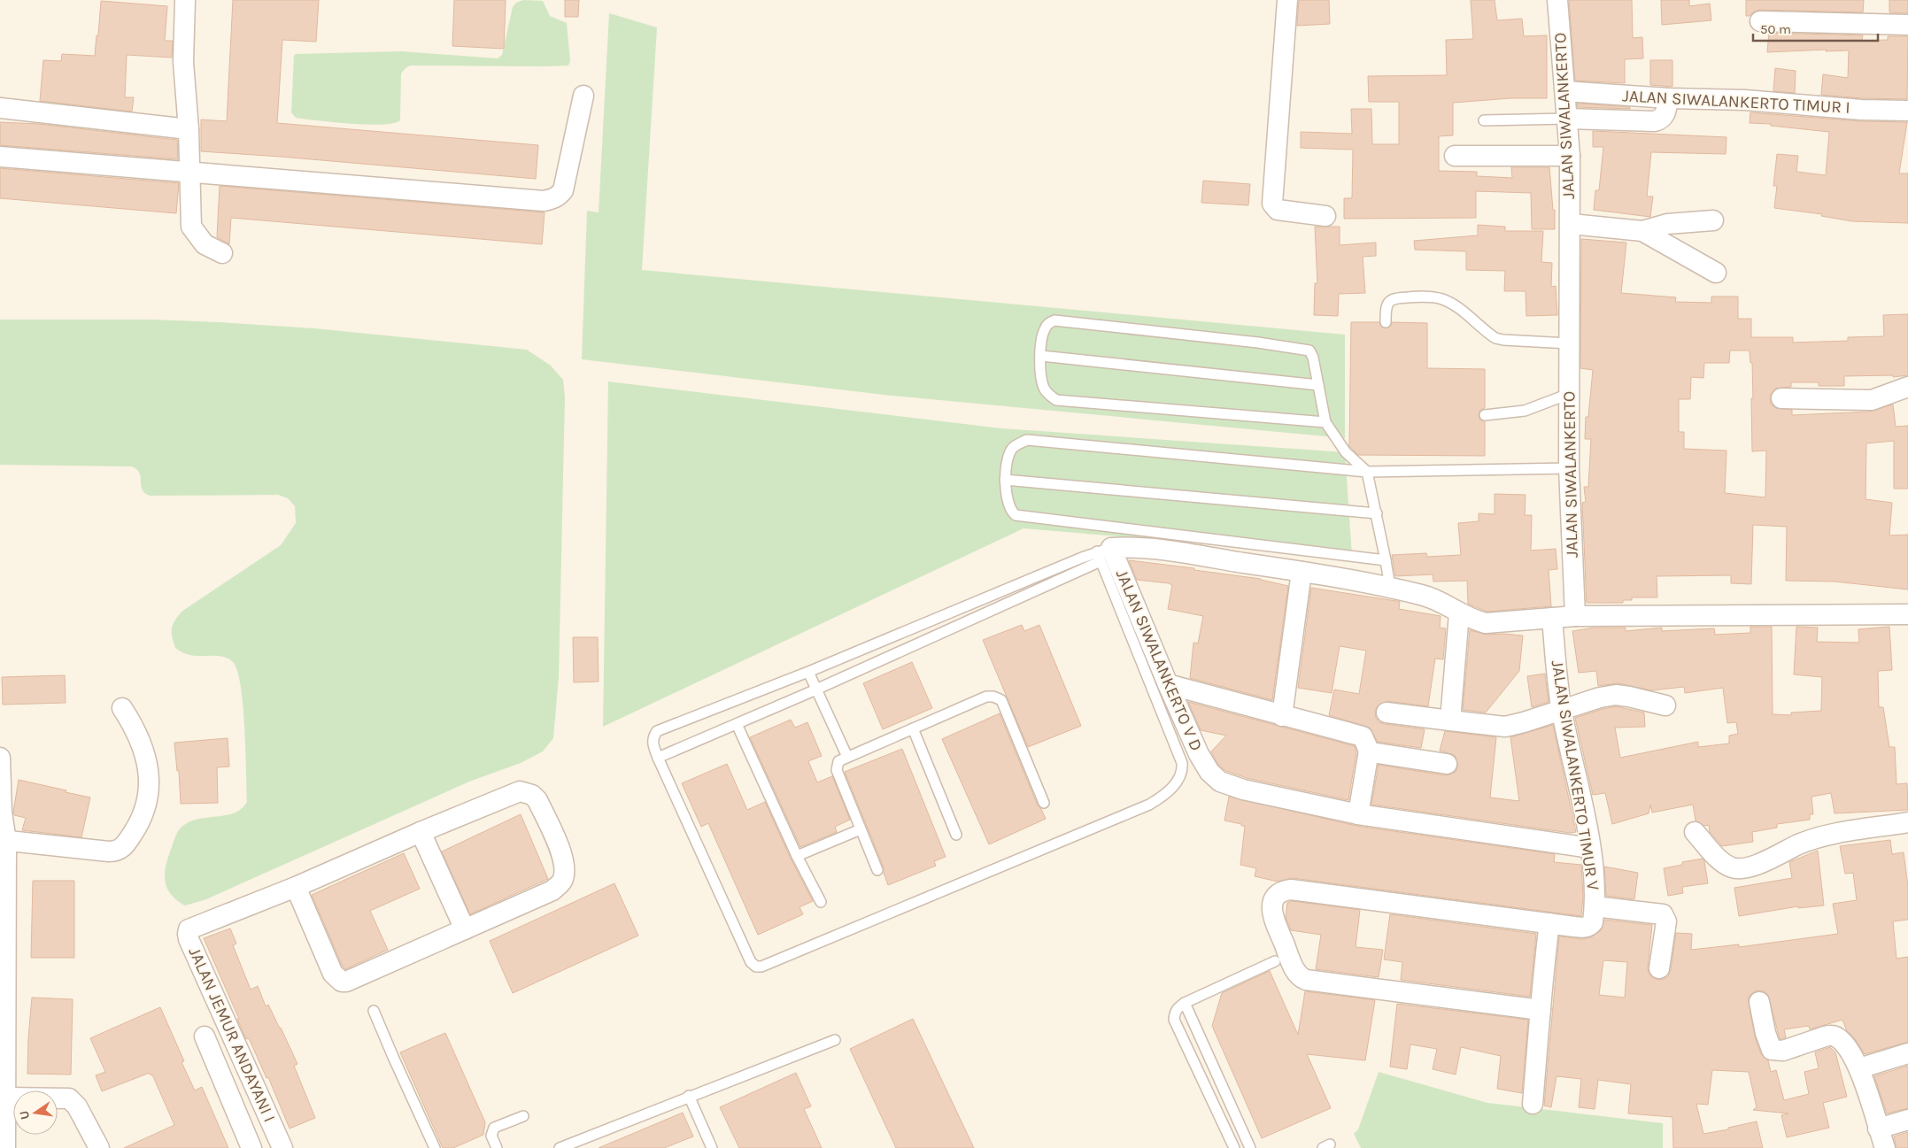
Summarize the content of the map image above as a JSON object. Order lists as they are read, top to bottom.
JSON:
{
  "streets": {
    "street": [
      "JALAN SIWALANKERTO TIMUR I",
      "JALAN SIWALANKERTO",
      "JALAN SIWALANKERTO V D",
      "JALAN SIWALANKERTO TIMUR V",
      "JALAN JEMUR ANDAYANI I"
    ]
  },
  "crossings": [
    ["JALAN SIWALANKERTO TIMUR I", "JALAN SIWALANKERTO"]
  ],
  "scale_bar": "50 m",
  "north": "left"
}
